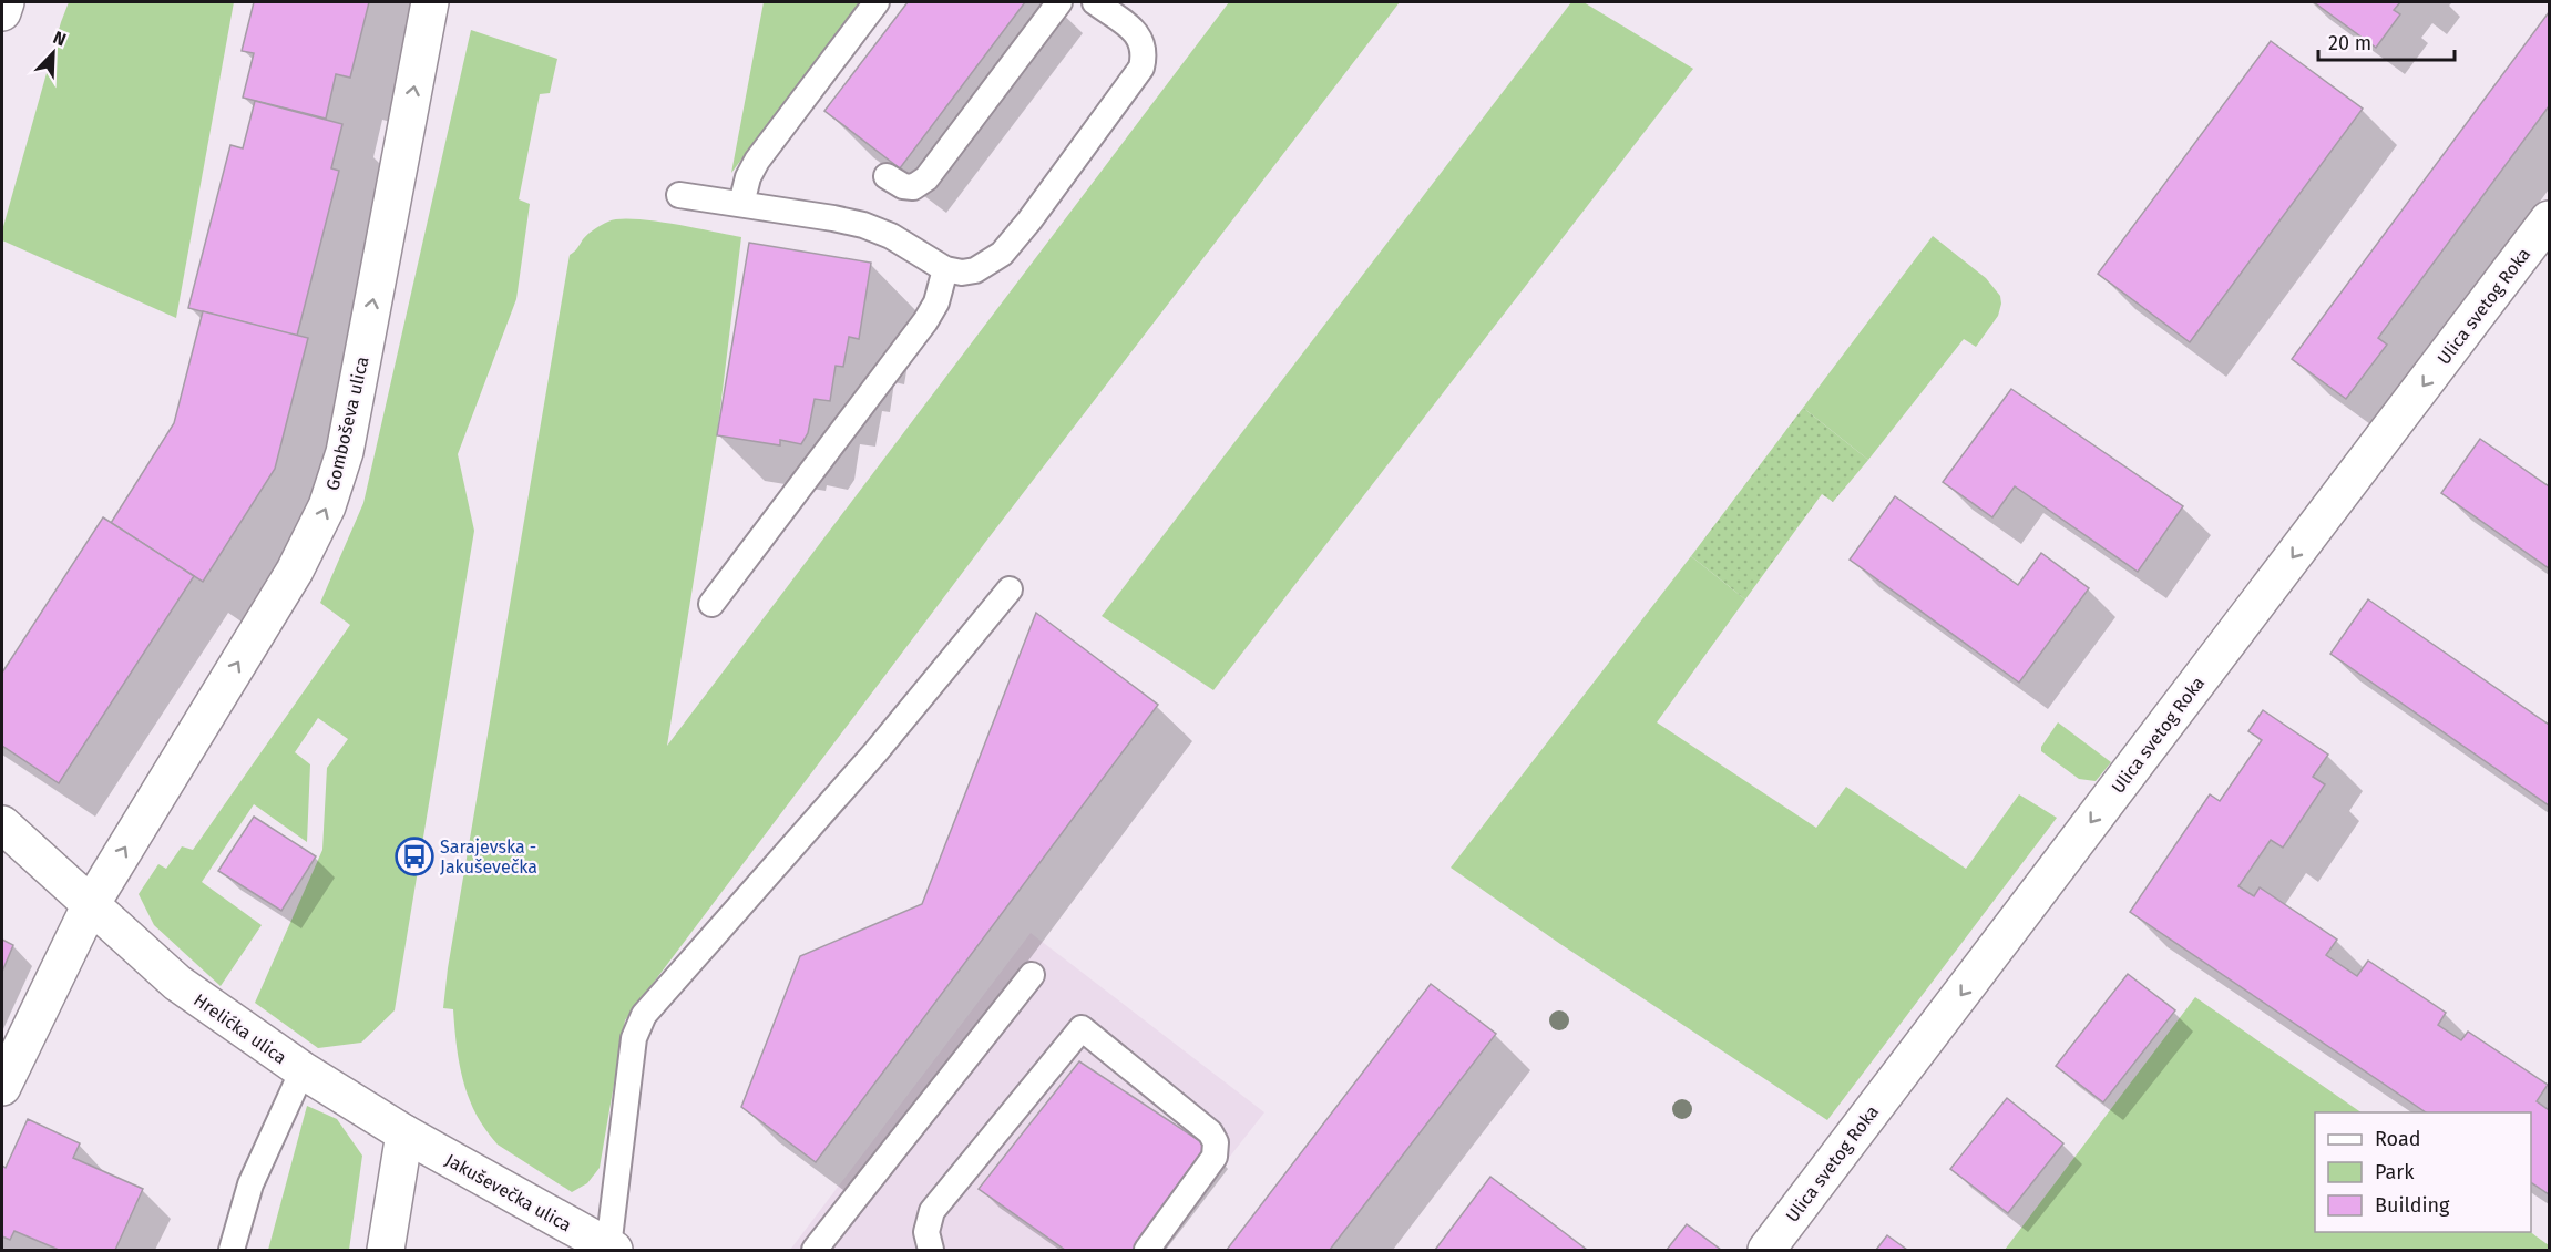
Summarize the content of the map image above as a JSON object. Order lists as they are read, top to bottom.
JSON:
{
  "streets": {
    "street": [
      "Ulica svetog Roka",
      "Gomboševa ulica",
      "Hrelićka ulica",
      "Jakuševečka ulica"
    ]
  },
  "crossings": [
    ["Gomboševa ulica", "Hrelićka ulica"],
    ["Hrelićka ulica", "Jakuševečka ulica"]
  ],
  "one_way": ["Ulica svetog Roka", "Gomboševa ulica"],
  "places": {
    "bus stop": ["Sarajevska - Jakuševečka"]
  },
  "legend": ["Road", "Park", "Building"],
  "scale_bar": "20 m",
  "north": "top right"
}
